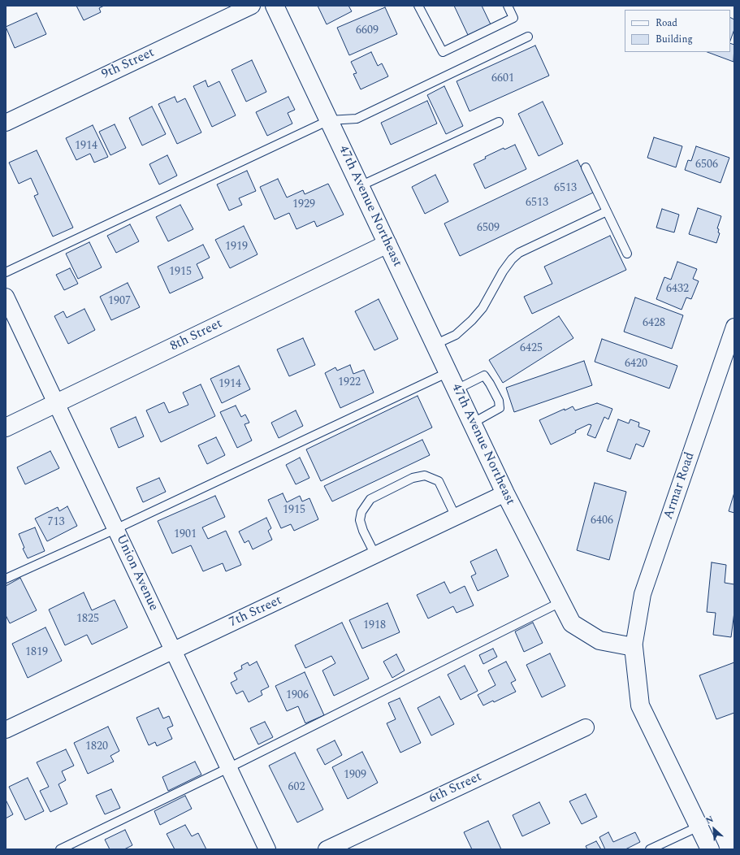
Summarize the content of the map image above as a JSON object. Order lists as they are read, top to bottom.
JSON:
{
  "streets": {
    "street": [
      "9th Street",
      "47th Avenue Northeast",
      "8th Street",
      "Armar Road",
      "Union Avenue",
      "7th Street",
      "6th Street"
    ]
  },
  "crossings": [
    ["47th Avenue Northeast", "8th Street"],
    ["47th Avenue Northeast", "Armar Road"],
    ["47th Avenue Northeast", "7th Street"],
    ["8th Street", "Union Avenue"],
    ["Union Avenue", "7th Street"]
  ],
  "house_numbers": [
    "6609",
    "6601",
    "1914",
    "6506",
    "6513",
    "6513",
    "1929",
    "6509",
    "1919",
    "1915",
    "6432",
    "1907",
    "6428",
    "6425",
    "6420",
    "1922",
    "1914",
    "1915",
    "6406",
    "713",
    "1901",
    "1825",
    "1918",
    "1819",
    "1906",
    "1820",
    "1909",
    "602"
  ],
  "legend": ["Road", "Building"],
  "north": "top left"
}
